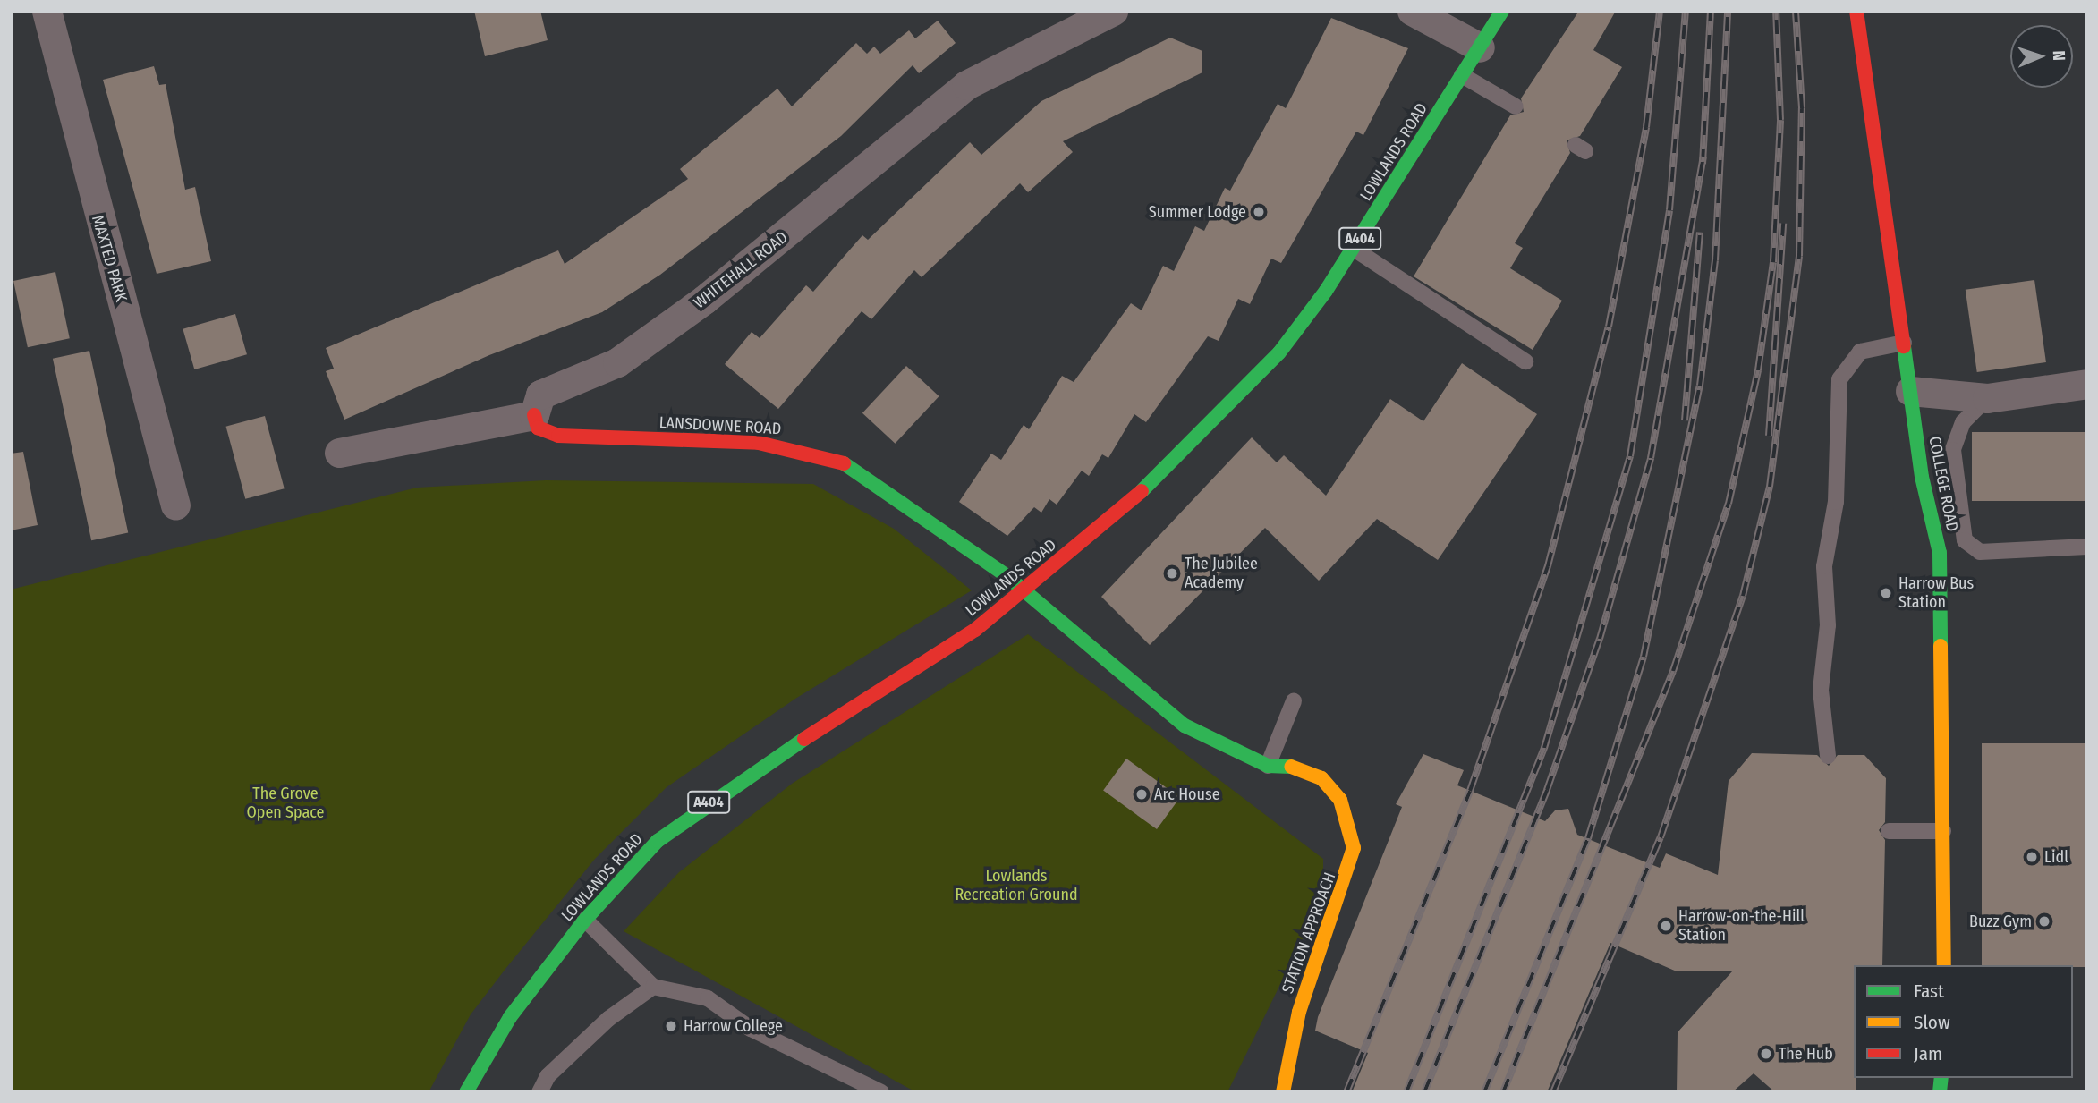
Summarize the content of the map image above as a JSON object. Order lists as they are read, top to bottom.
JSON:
{
  "streets": {
    "main road": [
      "LOWLANDS ROAD",
      "A404",
      "LANSDOWNE ROAD",
      "COLLEGE ROAD",
      "STATION APPROACH"
    ],
    "street": ["MAXTED PARK", "WHITEHALL ROAD"]
  },
  "crossings": [
    ["LOWLANDS ROAD", "LANSDOWNE ROAD"],
    ["LOWLANDS ROAD", "STATION APPROACH"],
    ["WHITEHALL ROAD", "LANSDOWNE ROAD"],
    ["LANSDOWNE ROAD", "STATION APPROACH"]
  ],
  "parks": ["The Grove Open Space", "Lowlands Recreation Ground"],
  "places": [
    "Summer Lodge",
    "The Jubilee Academy",
    "Harrow Bus Station",
    "Arc House",
    "Lidl",
    "Buzz Gym",
    "Harrow-on-the-Hill Station",
    "Harrow College",
    "The Hub"
  ],
  "legend": ["Fast", "Slow", "Jam"],
  "north": "right"
}
